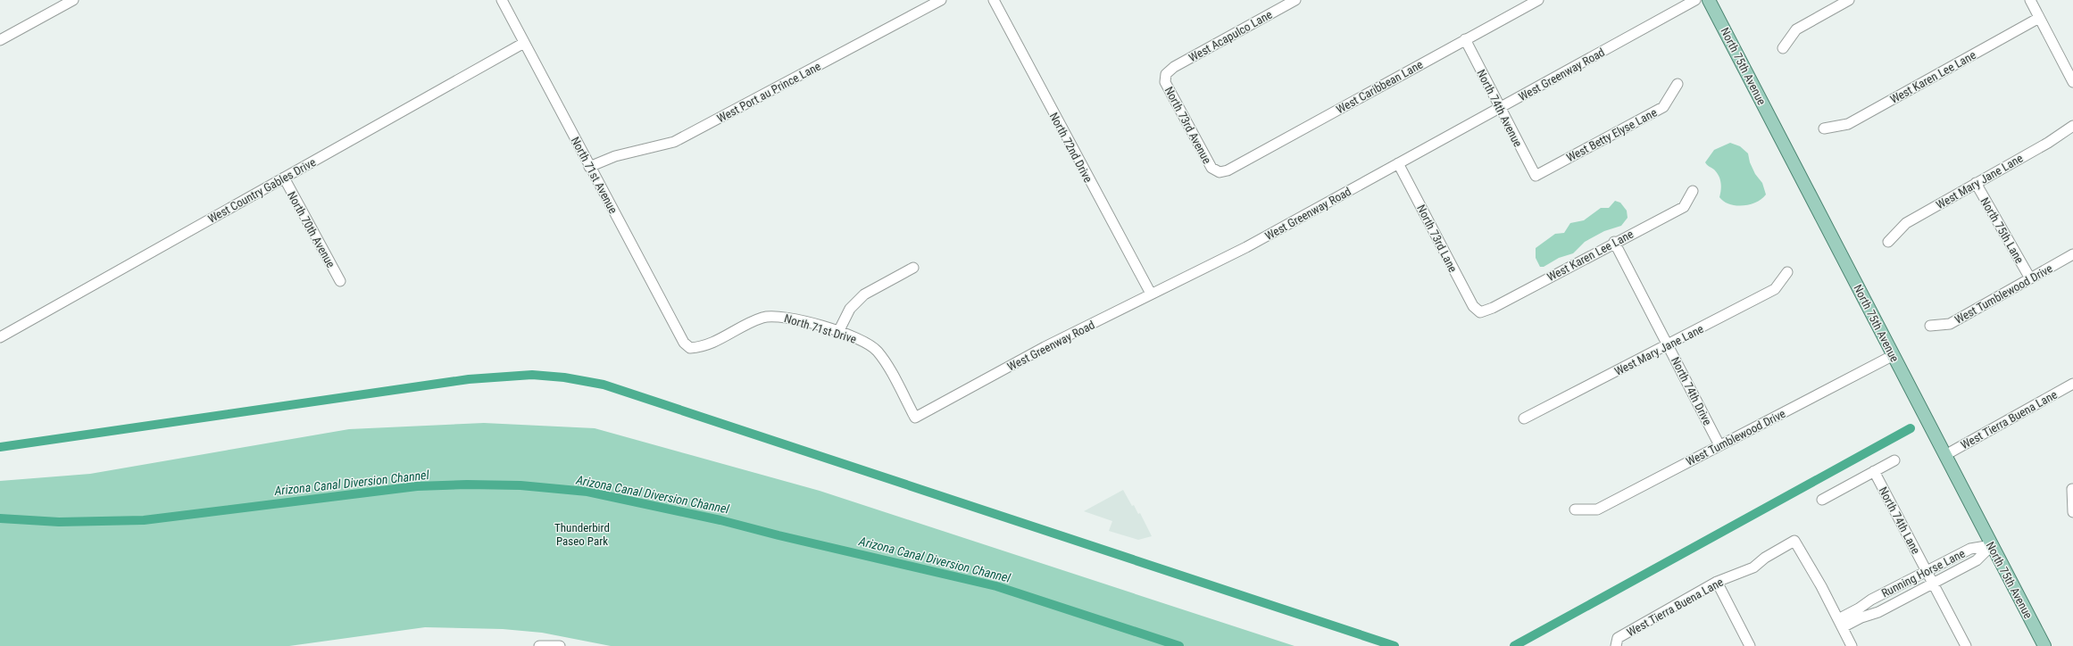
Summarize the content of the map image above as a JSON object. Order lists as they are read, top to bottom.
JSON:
{
  "streets": {
    "main road": ["North 75th Avenue"],
    "street": [
      "West Acapulco Lane",
      "West Greenway Road",
      "West Karen Lee Lane",
      "West Caribbean Lane",
      "West Port au Prince Lane",
      "North 74th Avenue",
      "North 73rd Avenue",
      "West Betty Elyse Lane",
      "North 72nd Drive",
      "North 71st Avenue",
      "West Mary Jane Lane",
      "West Country Gables Drive",
      "North 70th Avenue",
      "North 75th Lane",
      "North 73rd Lane",
      "West Tumblewood Drive",
      "North 71st Drive",
      "North 74th Drive",
      "West Tierra Buena Lane",
      "North 74th Lane",
      "Running Horse Lane"
    ]
  },
  "crossings": [
    ["West Acapulco Lane", "North 73rd Avenue"],
    ["North 75th Avenue", "West Tumblewood Drive"],
    ["North 75th Avenue", "West Tierra Buena Lane"],
    ["North 75th Avenue", "Running Horse Lane"],
    ["West Greenway Road", "North 74th Avenue"],
    ["West Greenway Road", "North 72nd Drive"],
    ["West Greenway Road", "North 73rd Lane"],
    ["West Greenway Road", "North 71st Drive"],
    ["West Karen Lee Lane", "North 73rd Lane"],
    ["West Karen Lee Lane", "North 74th Drive"],
    ["West Caribbean Lane", "North 74th Avenue"],
    ["West Caribbean Lane", "North 73rd Avenue"],
    ["West Port au Prince Lane", "North 71st Avenue"],
    ["North 74th Avenue", "West Betty Elyse Lane"],
    ["North 71st Avenue", "West Country Gables Drive"],
    ["North 71st Avenue", "North 71st Drive"],
    ["West Mary Jane Lane", "North 75th Lane"],
    ["West Mary Jane Lane", "North 74th Drive"],
    ["West Country Gables Drive", "North 70th Avenue"],
    ["North 75th Lane", "West Tumblewood Drive"],
    ["West Tumblewood Drive", "North 74th Drive"],
    ["West Tierra Buena Lane", "Running Horse Lane"],
    ["North 74th Lane", "Running Horse Lane"]
  ],
  "water": ["Arizona Canal Diversion Channel"],
  "parks": ["Thunderbird Paseo Park"]
}
